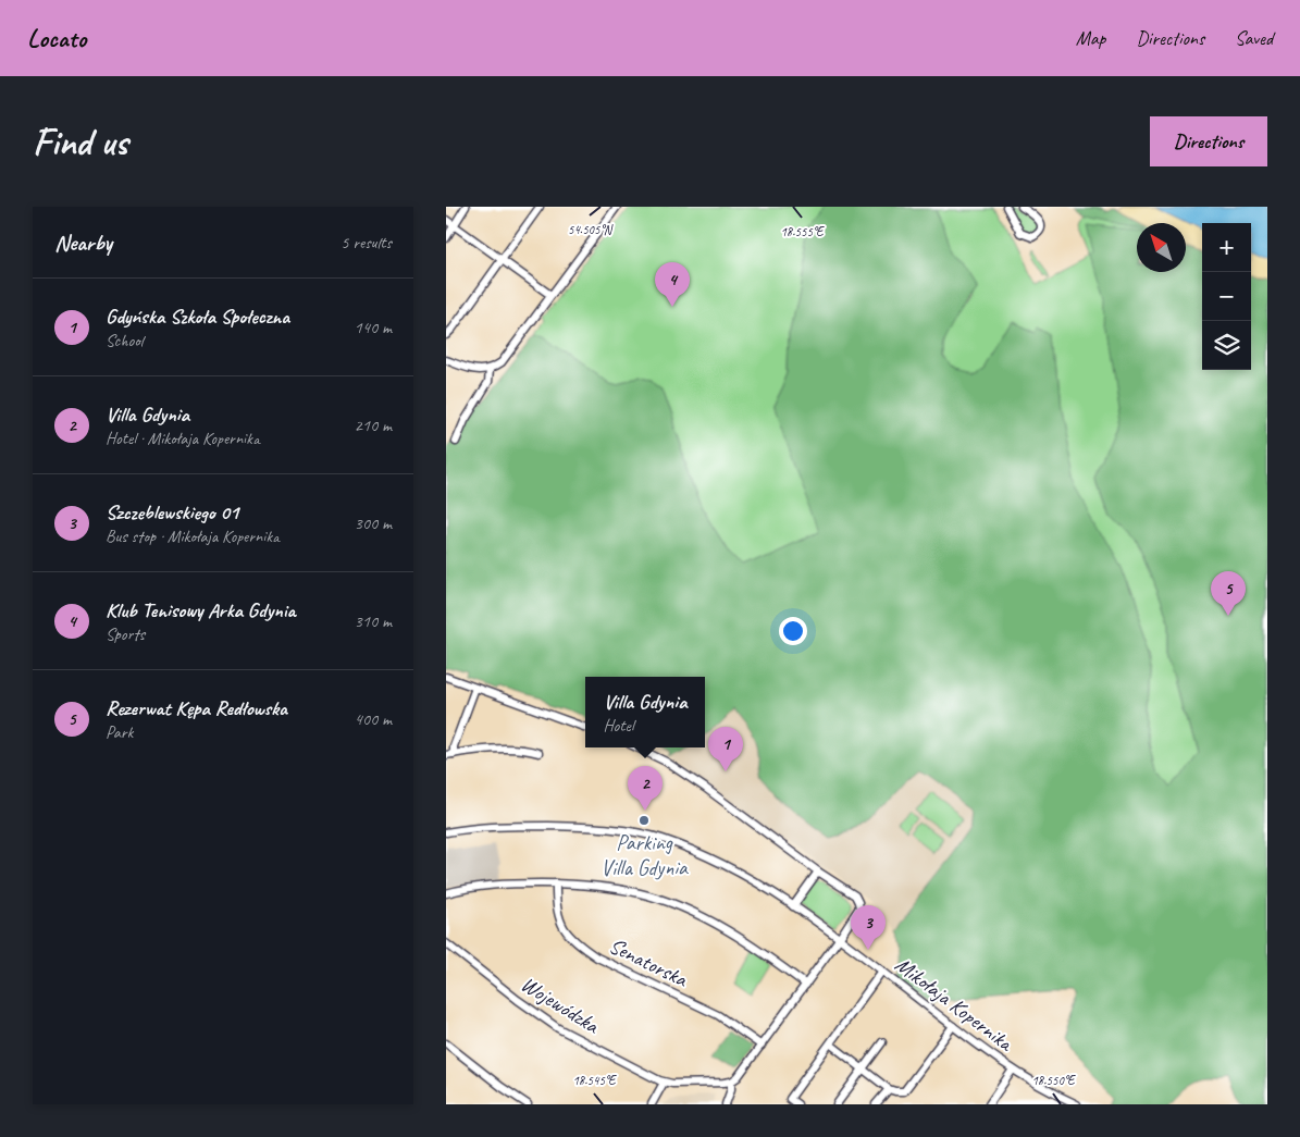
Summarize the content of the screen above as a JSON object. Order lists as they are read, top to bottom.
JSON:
{
  "streets": {
    "street": ["Senatorska", "Mikołaja Kopernika", "Wojewódzka"]
  },
  "places": ["Parking Villa Gdynia"],
  "north": "top left",
  "page": {
    "header": "Locato",
    "nav": ["Map", "Directions", "Saved"],
    "buttons": "Directions",
    "title": "Find us",
    "heading": ["Nearby", "5 results"],
    "map_buttons": ["+", "−"],
    "pins": [
      "4",
      "5",
      "1",
      "2",
      "3"
    ],
    "list": [
      {
        "mark": "1",
        "name": "Gdyńska Szkoła Społeczna",
        "note": "School",
        "value": "140 m"
      },
      {
        "mark": "2",
        "name": "Villa Gdynia",
        "note": "Hotel · Mikołaja Kopernika",
        "value": "210 m"
      },
      {
        "mark": "3",
        "name": "Szczeblewskiego 01",
        "note": "Bus stop · Mikołaja Kopernika",
        "value": "300 m"
      },
      {
        "mark": "4",
        "name": "Klub Tenisowy Arka Gdynia",
        "note": "Sports",
        "value": "310 m"
      },
      {
        "mark": "5",
        "name": "Rezerwat Kępa Redłowska",
        "note": "Park",
        "value": "400 m"
      }
    ],
    "popup": ["Villa Gdynia", "Hotel"]
  },
  "coordinates": [
    "54.505°N",
    "18.555°E",
    "18.545°E",
    "18.550°E"
  ]
}
